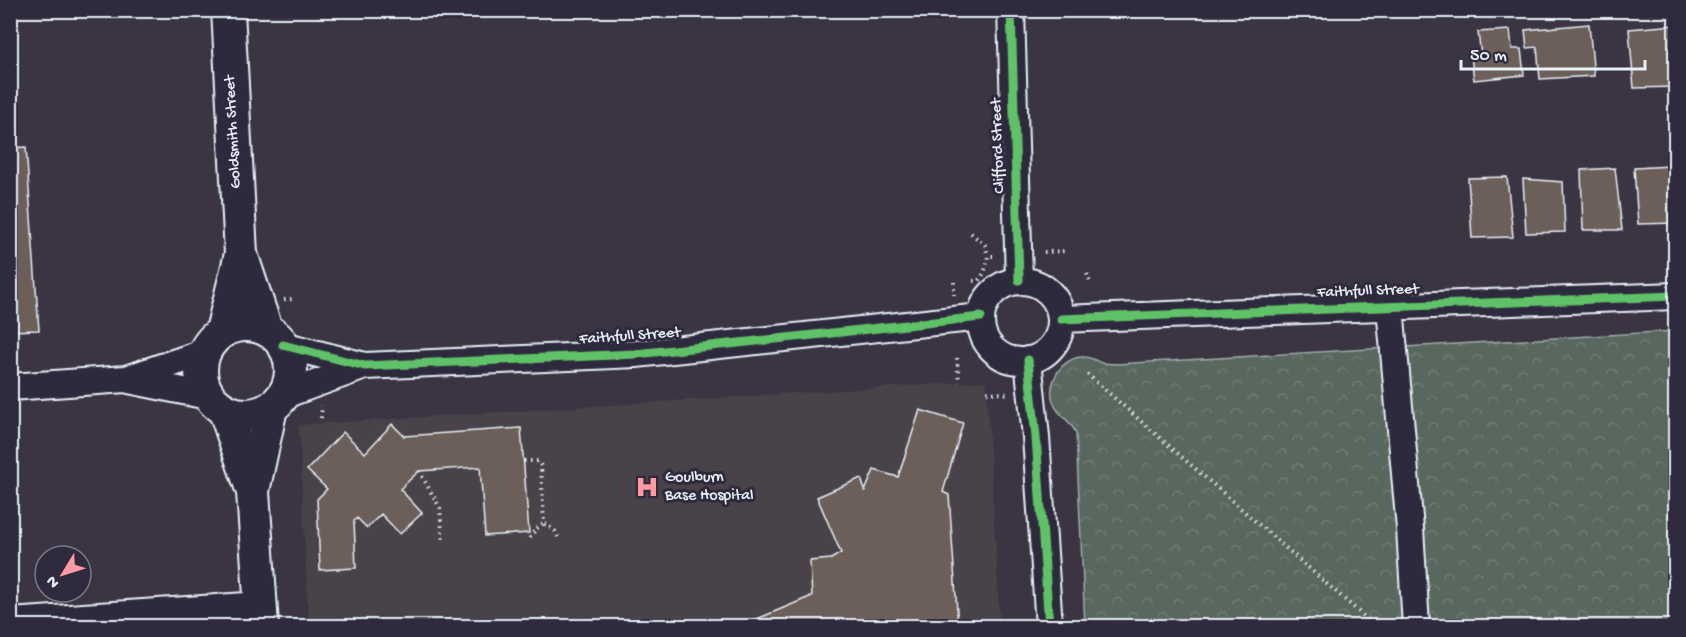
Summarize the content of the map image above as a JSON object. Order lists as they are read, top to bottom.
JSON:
{
  "streets": {
    "main road": ["Goldsmith Street"],
    "street": ["Clifford Street", "Faithfull Street"]
  },
  "crossings": [
    ["Goldsmith Street", "Faithfull Street"],
    ["Clifford Street", "Faithfull Street"]
  ],
  "places": {
    "hospital": ["Goulburn Base Hospital"]
  },
  "scale_bar": "50 m",
  "north": "bottom left"
}
